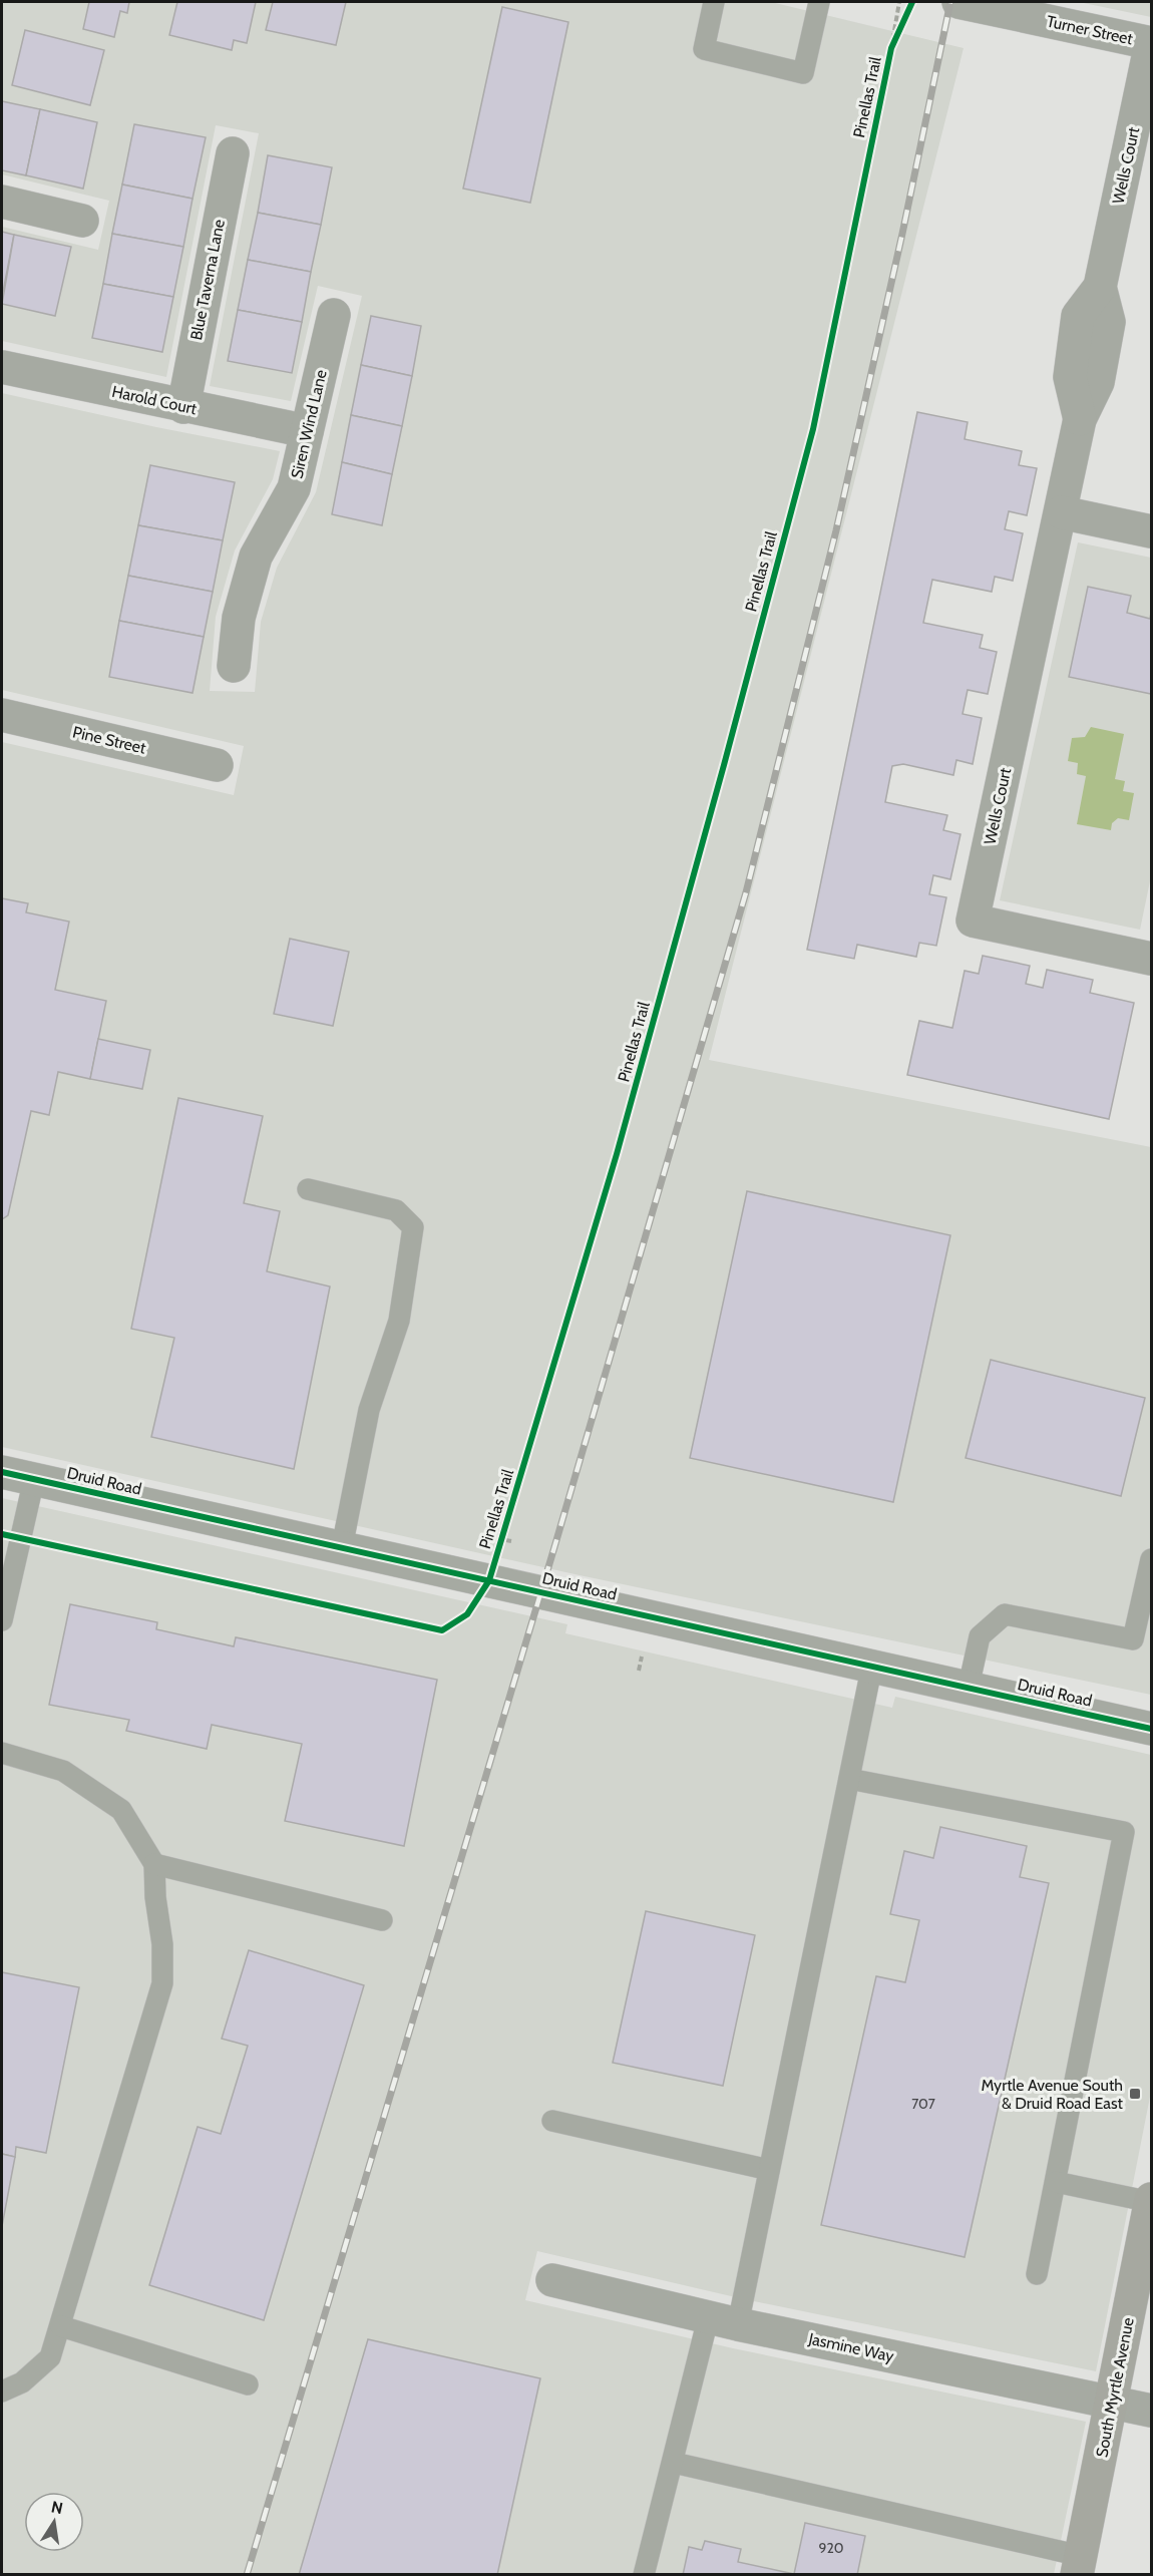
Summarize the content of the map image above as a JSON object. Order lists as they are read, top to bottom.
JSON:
{
  "streets": {
    "main road": ["South Myrtle Avenue"],
    "street": [
      "Turner Street",
      "Wells Court",
      "Blue Taverna Lane",
      "Harold Court",
      "Siren Wind Lane",
      "Pine Street",
      "Druid Road",
      "Jasmine Way"
    ],
    "cycle path": ["Pinellas Trail"]
  },
  "crossings": [
    ["Turner Street", "Wells Court"],
    ["Pinellas Trail", "Druid Road"],
    ["Blue Taverna Lane", "Harold Court"],
    ["Harold Court", "Siren Wind Lane"],
    ["Jasmine Way", "South Myrtle Avenue"]
  ],
  "places": {
    "transit": ["Myrtle Avenue South & Druid Road East"]
  },
  "house_numbers": ["707", "920"],
  "north": "top"
}
